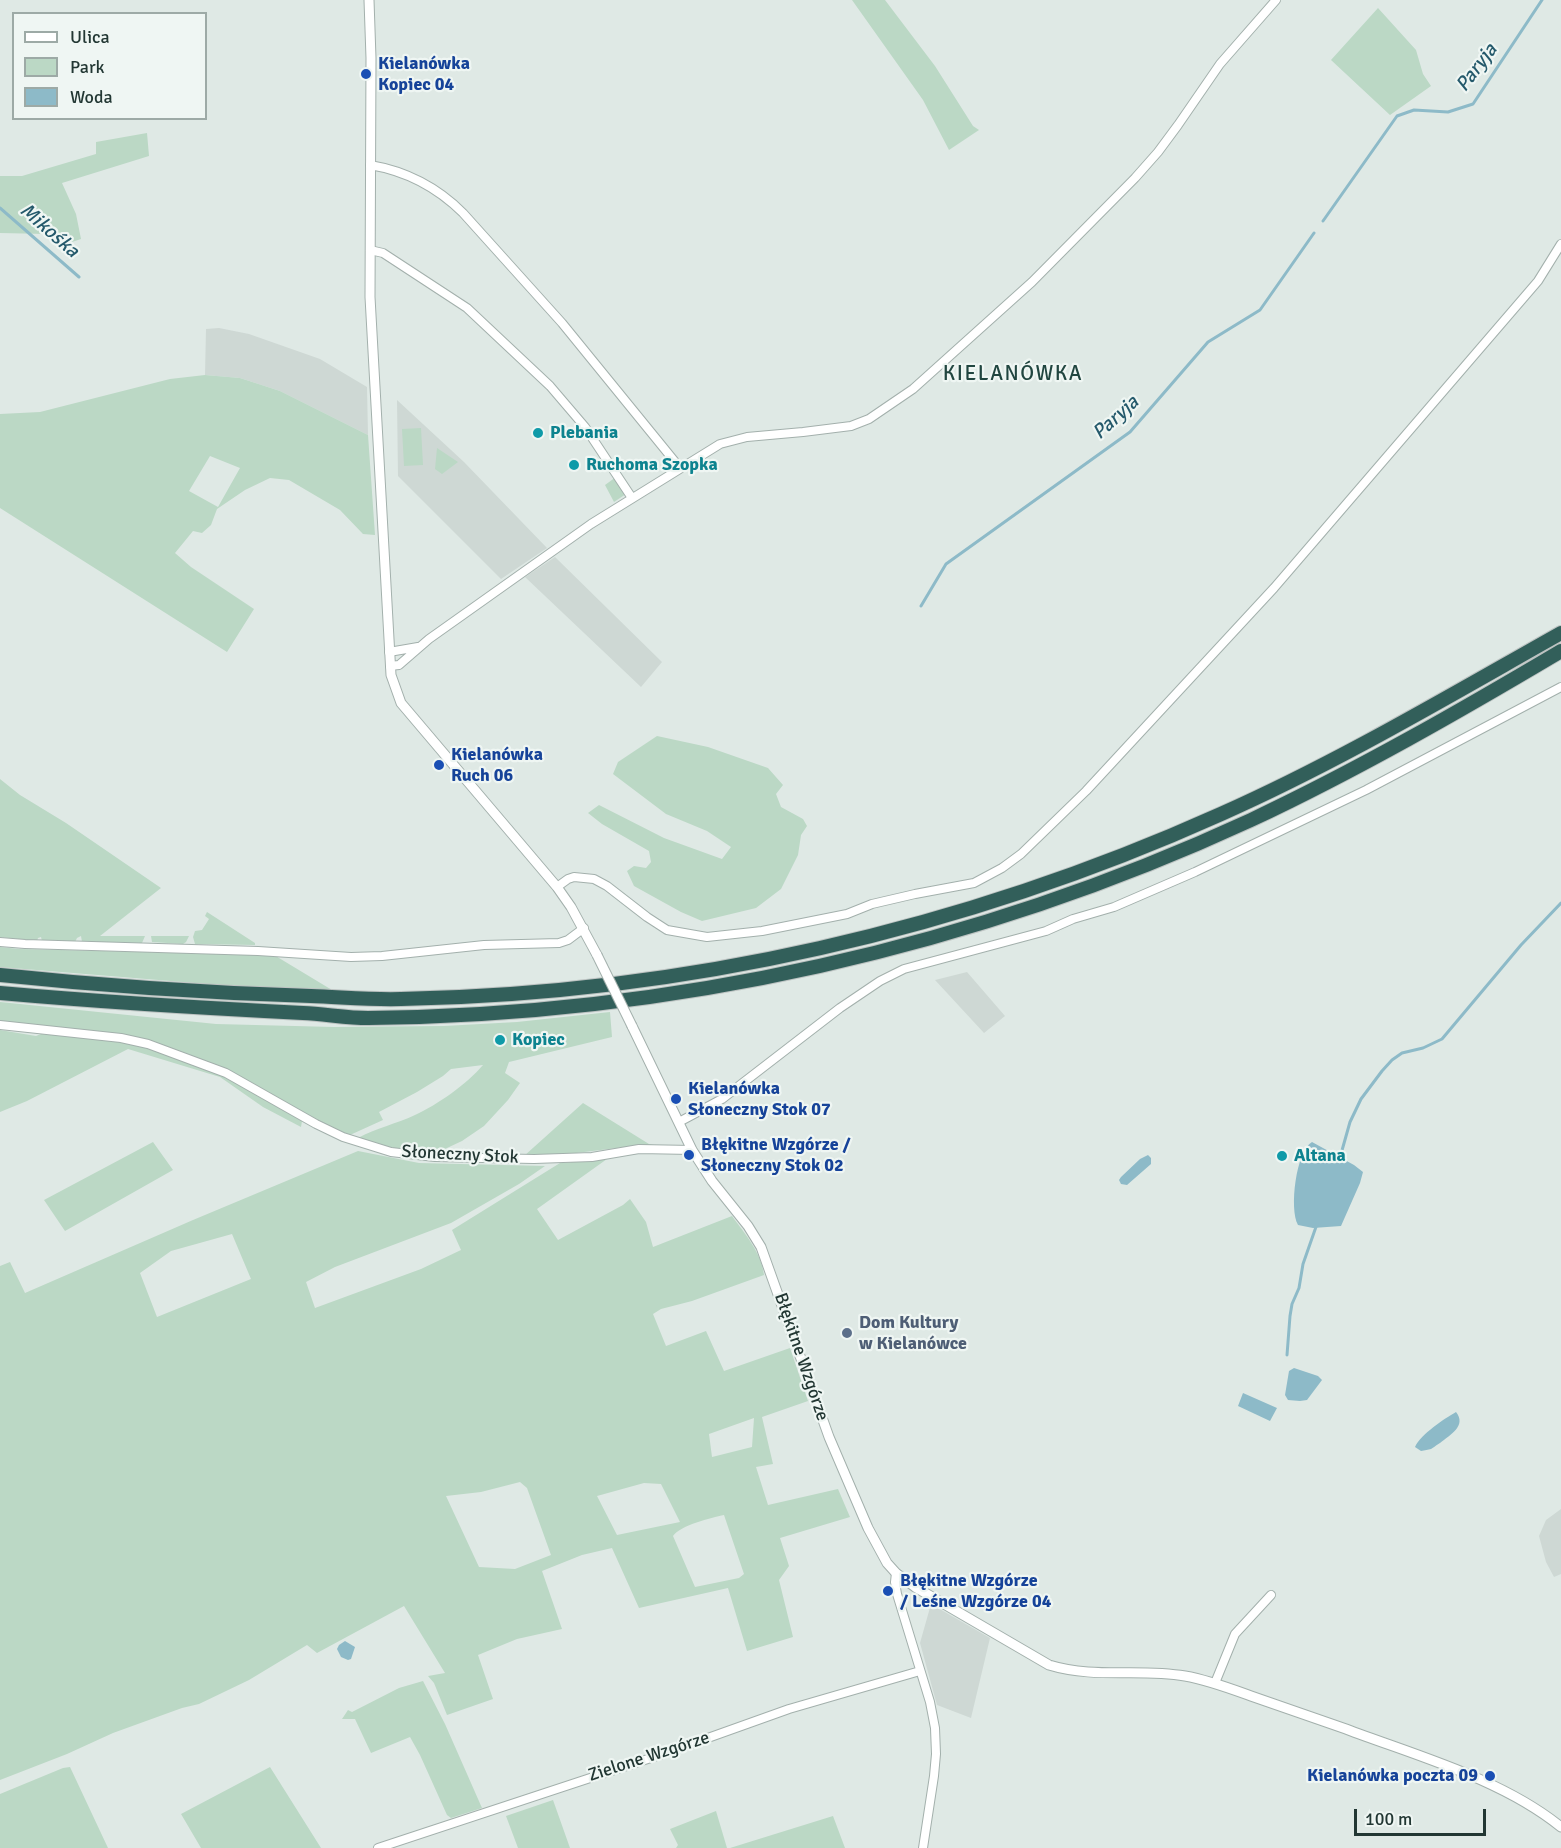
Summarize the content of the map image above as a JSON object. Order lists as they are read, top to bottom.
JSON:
{
  "streets": {
    "street": ["Słoneczny Stok", "Błękitne Wzgórze", "Zielone Wzgórze"]
  },
  "crossings": [
    ["Słoneczny Stok", "Błękitne Wzgórze"]
  ],
  "districts": ["KIELANÓWKA"],
  "water": ["Paryja", "Mikośka"],
  "places": [
    "Kielanówka Kopiec 04",
    "Plebania",
    "Ruchoma Szopka",
    "Kielanówka Ruch 06",
    "Kopiec",
    "Kielanówka Słoneczny Stok 07",
    "Błękitne Wzgórze / Słoneczny Stok 02",
    "Altana",
    "Dom Kultury w Kielanówce",
    "Błękitne Wzgórze / Leśne Wzgórze 04",
    "Kielanówka poczta 09"
  ],
  "legend": ["Ulica", "Park", "Woda"],
  "scale_bar": "100 m"
}
